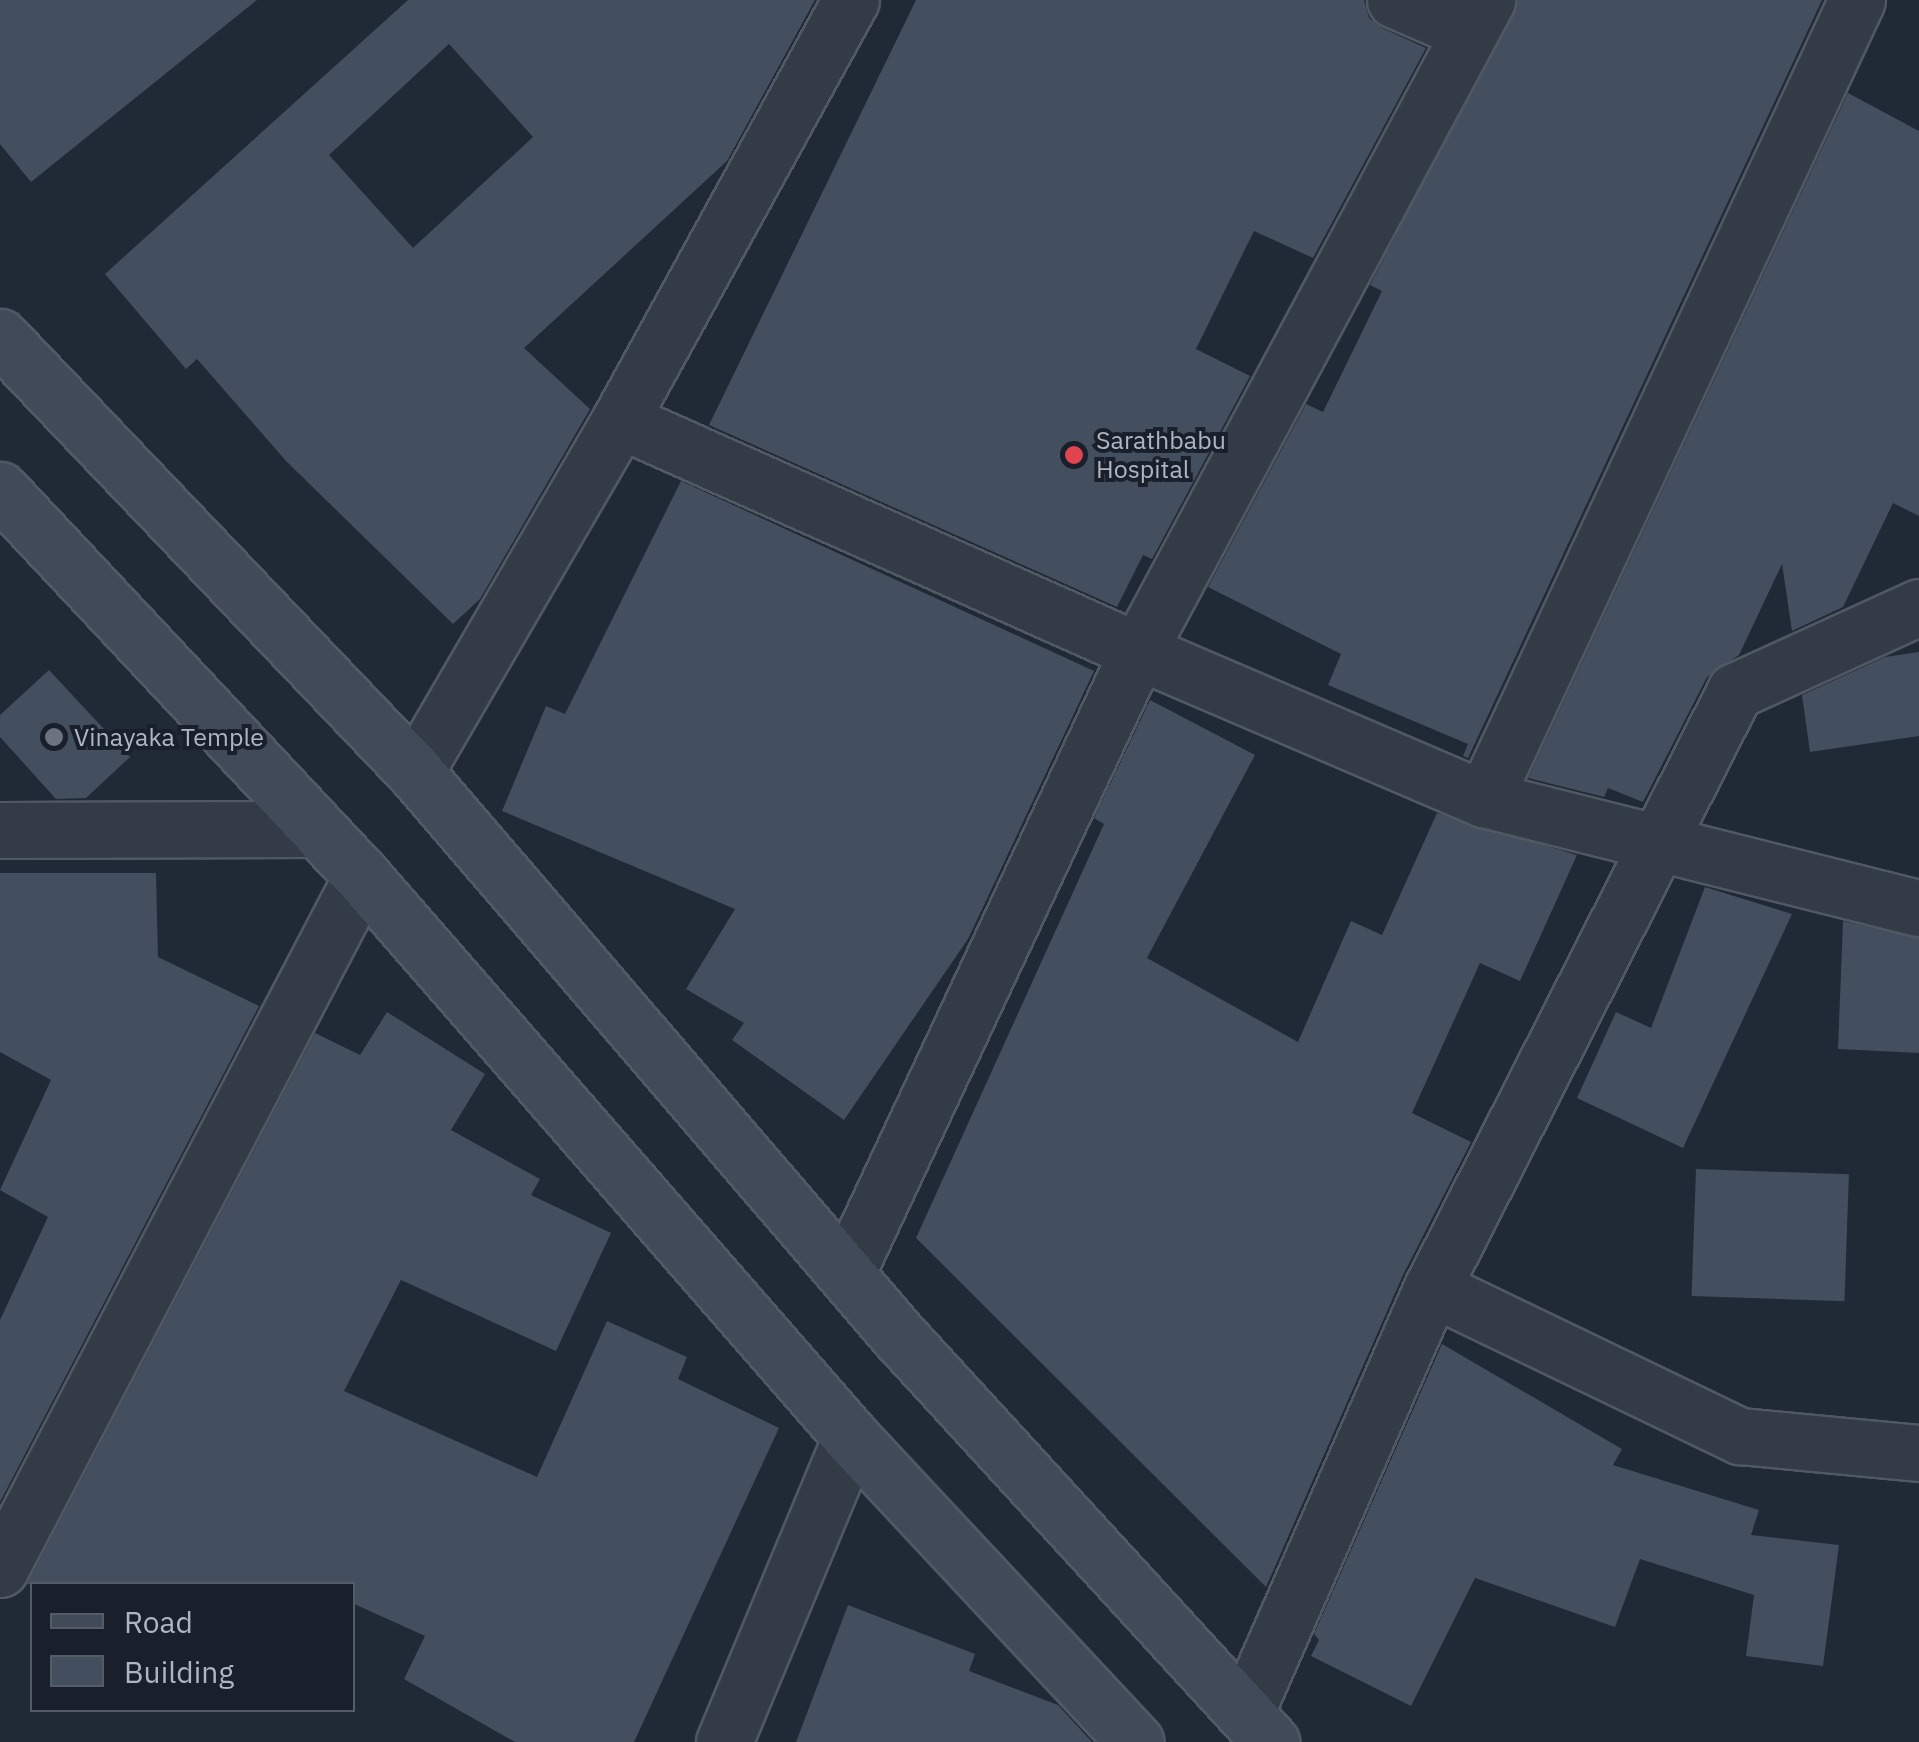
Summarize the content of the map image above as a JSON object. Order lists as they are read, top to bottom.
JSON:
{
  "places": ["Sarathbabu Hospital", "Vinayaka Temple"],
  "legend": ["Road", "Building"]
}
